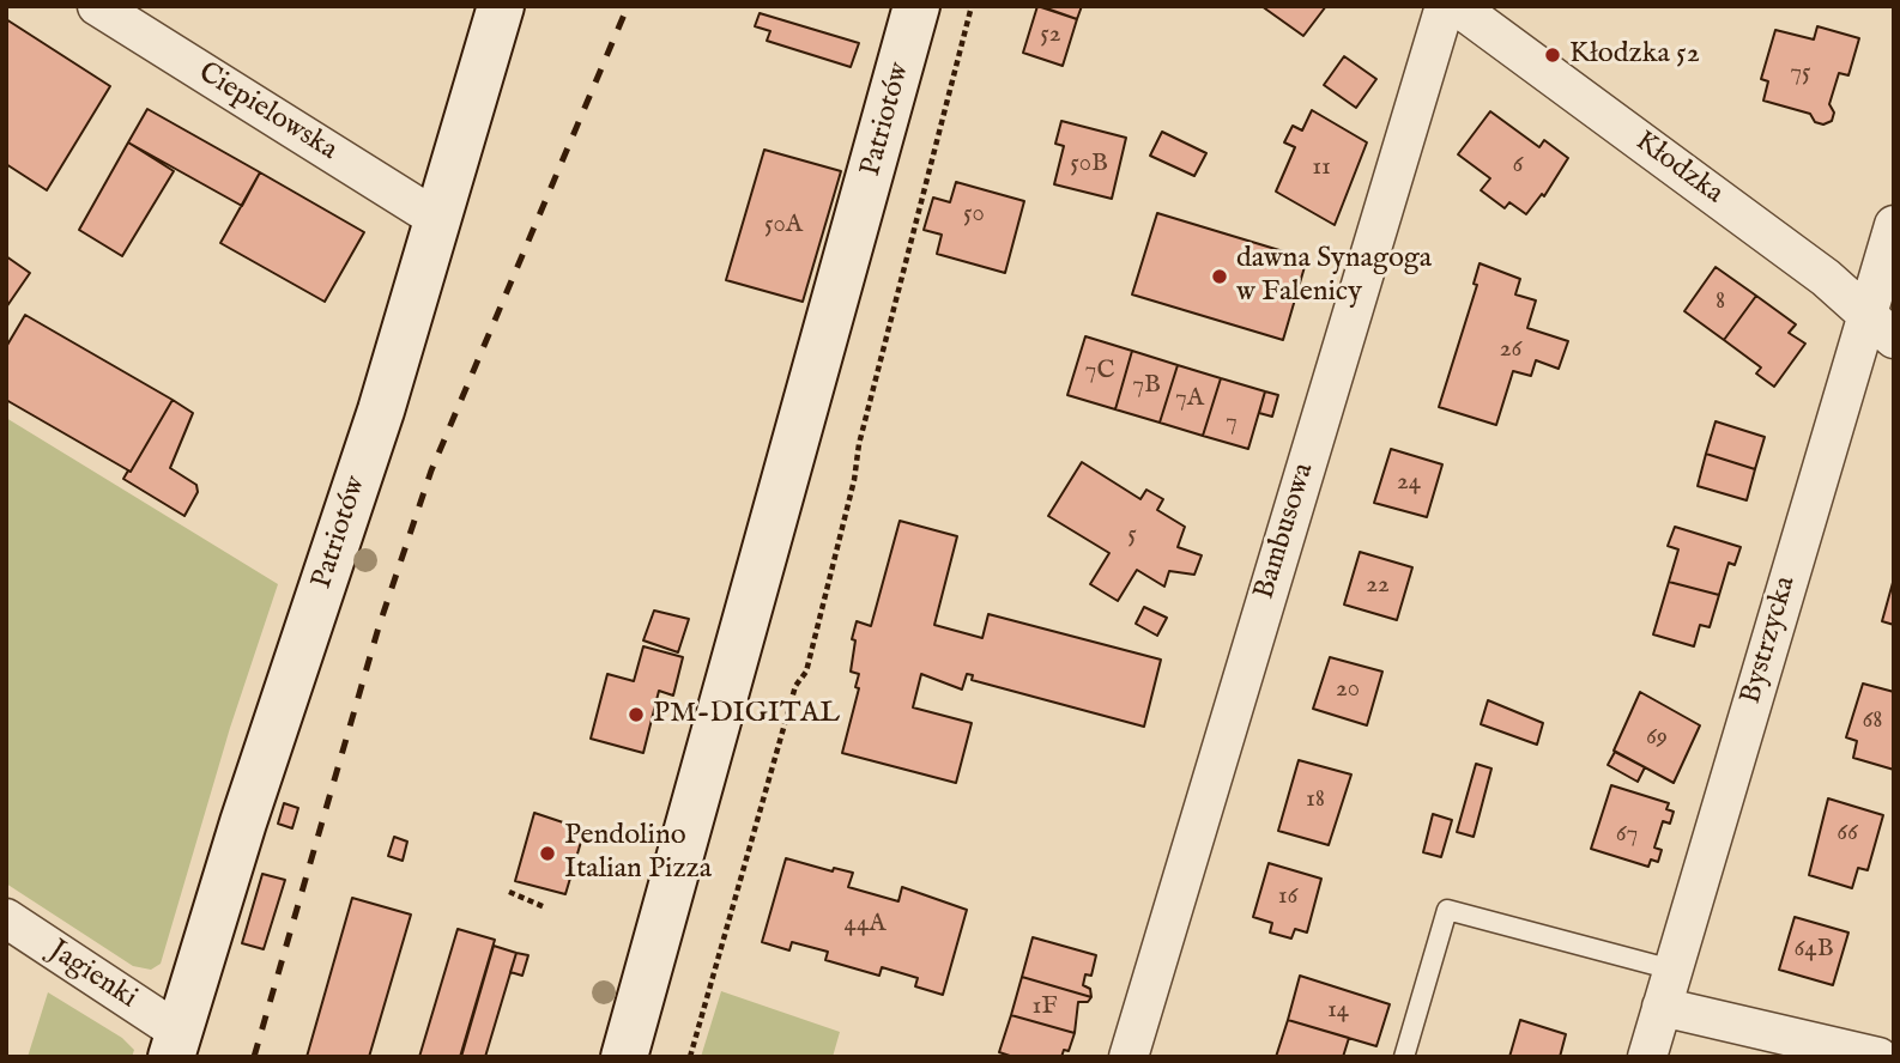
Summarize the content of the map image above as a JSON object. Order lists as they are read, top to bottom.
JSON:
{
  "streets": {
    "main road": ["Patriotów"],
    "street": [
      "Ciepielowska",
      "Kłodzka",
      "Bambusowa",
      "Bystrzycka",
      "Jagienki"
    ]
  },
  "crossings": [
    ["Ciepielowska", "Patriotów"],
    ["Patriotów", "Jagienki"],
    ["Kłodzka", "Bystrzycka"]
  ],
  "places": [
    "Kłodzka 52",
    "dawna Synagoga w Falenicy",
    "PM-DIGITAL",
    "Pendolino Italian Pizza"
  ],
  "house_numbers": [
    "52",
    "75",
    "50B",
    "6",
    "11",
    "50",
    "50A",
    "8",
    "26",
    "7C",
    "7B",
    "7A",
    "7",
    "24",
    "5",
    "22",
    "20",
    "68",
    "69",
    "18",
    "66",
    "67",
    "16",
    "44A",
    "64B",
    "1F",
    "14"
  ]
}
